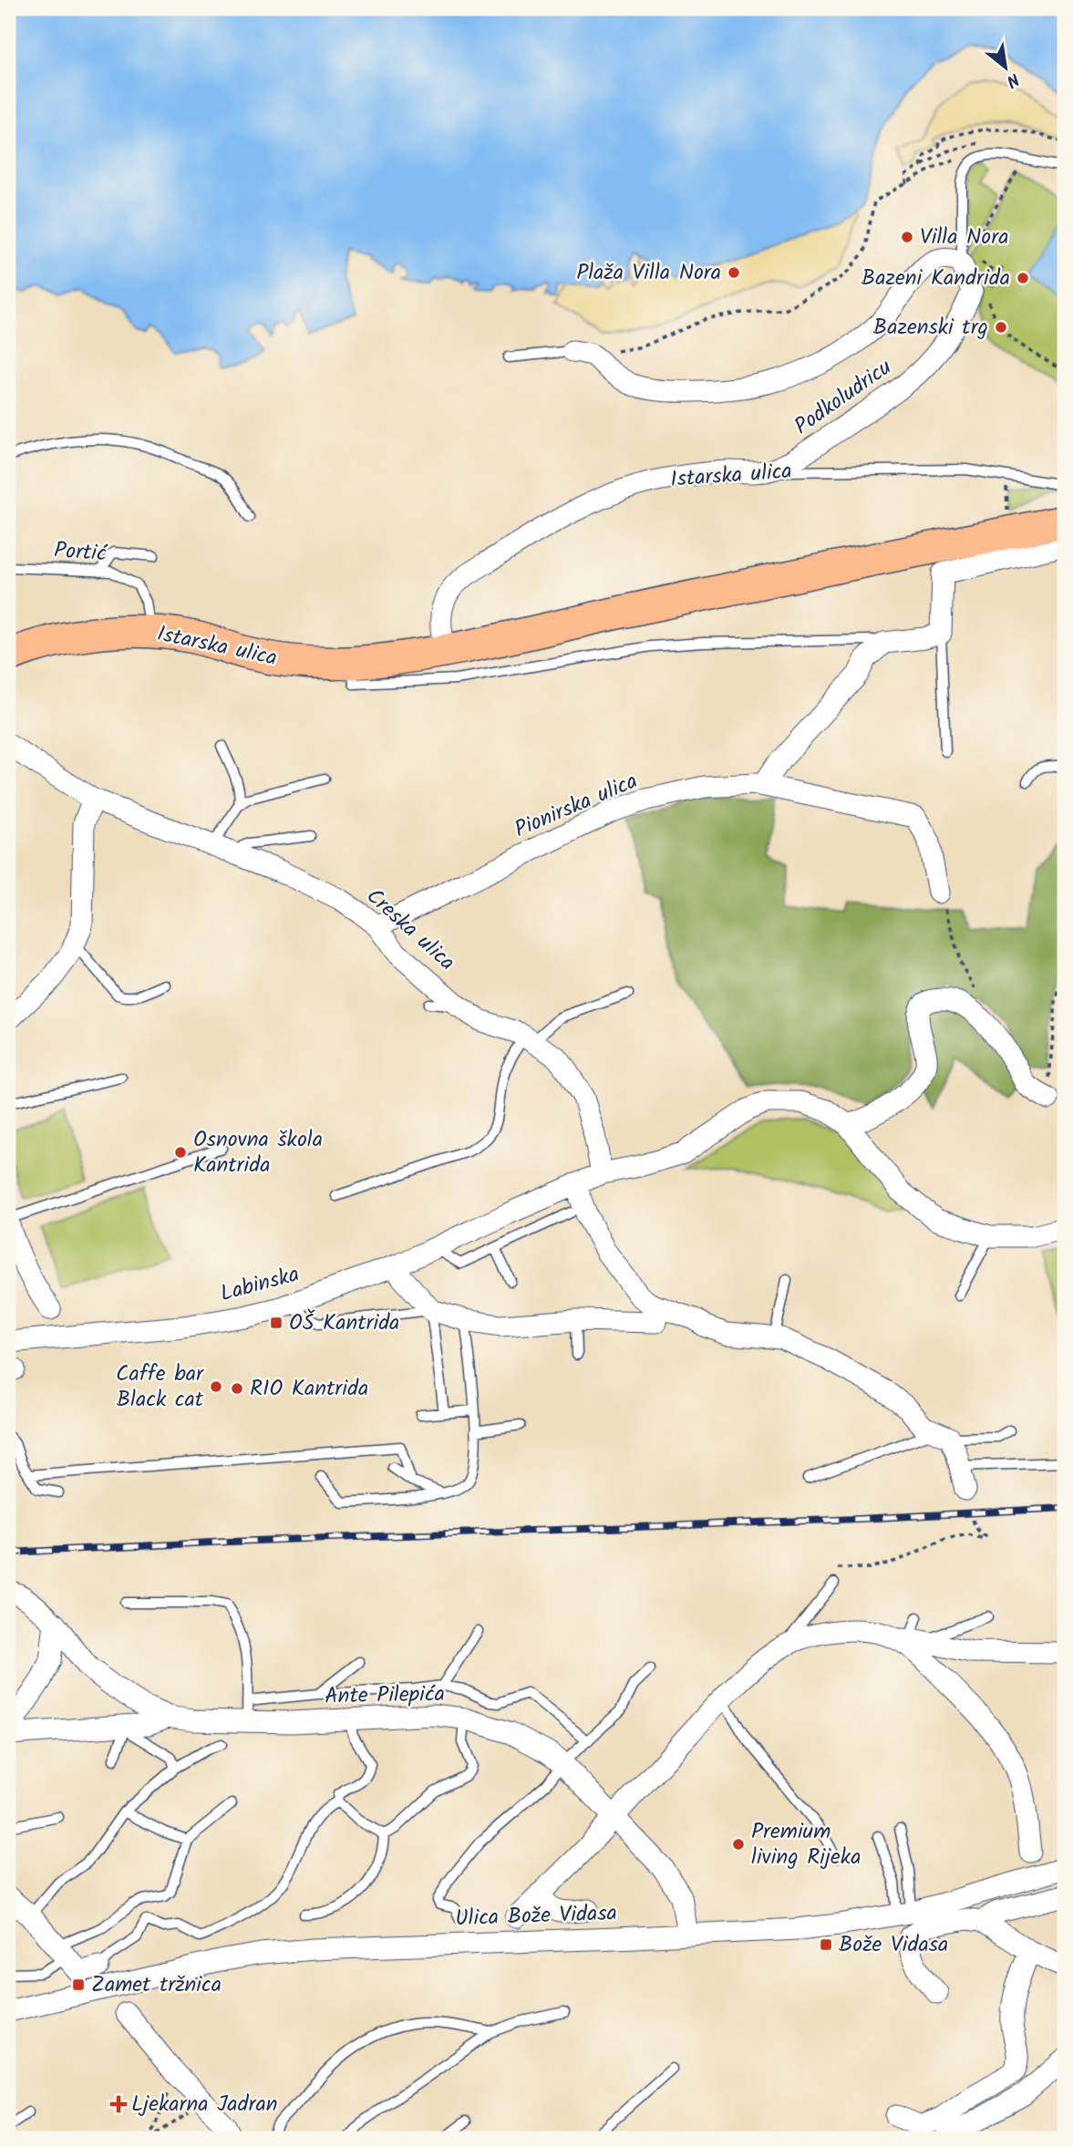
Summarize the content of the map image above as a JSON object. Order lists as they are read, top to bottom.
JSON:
{
  "streets": {
    "main road": ["Istarska ulica"],
    "street": [
      "Podkoludricu",
      "Pionirska ulica",
      "Creska ulica",
      "Labinska",
      "Ante Pilepića",
      "Ulica Bože Vidasa"
    ],
    "lane": ["Portić"]
  },
  "crossings": [
    ["Podkoludricu", "Istarska ulica"],
    ["Istarska ulica", "Portić"],
    ["Pionirska ulica", "Creska ulica"],
    ["Creska ulica", "Labinska"],
    ["Ante Pilepića", "Ulica Bože Vidasa"]
  ],
  "places": {
    "other": [
      "Villa Nora",
      "Plaža Villa Nora",
      "Bazeni Kandrida",
      "Bazenski trg",
      "Osnovna škola Kantrida",
      "Caffe bar Black cat",
      "RIO Kantrida",
      "Premium living Rijeka"
    ],
    "transit": ["OŠ Kantrida", "Bože Vidasa", "Zamet tržnica"],
    "health": ["Ljekarna Jadran"]
  },
  "north": "bottom right"
}
